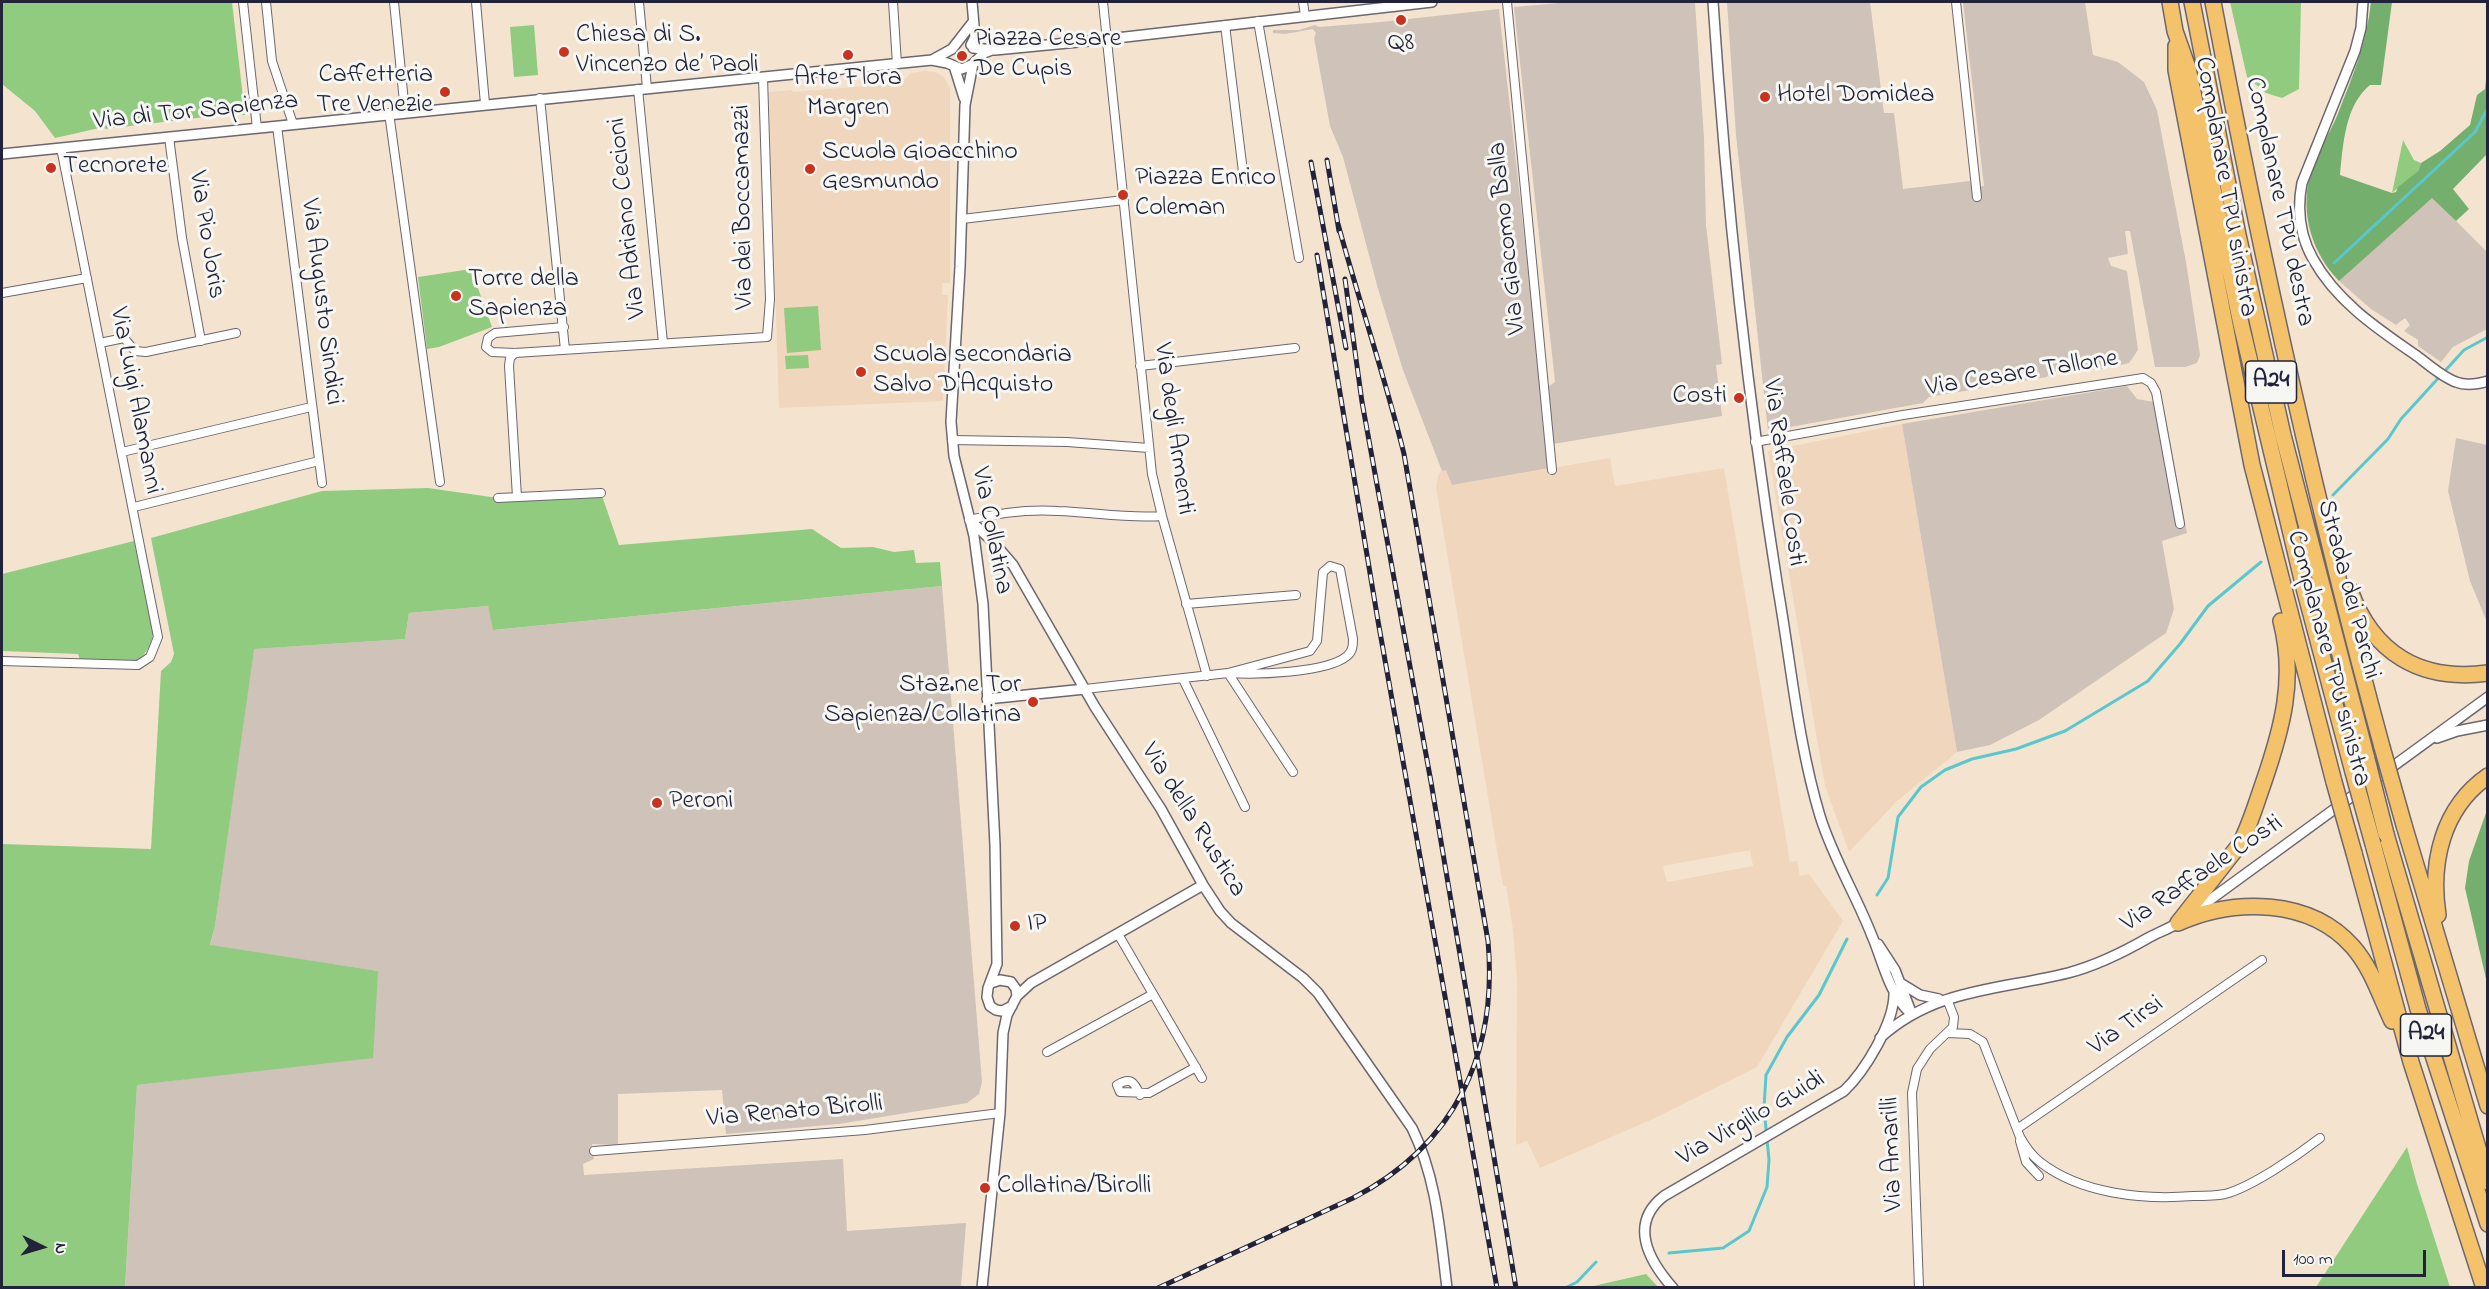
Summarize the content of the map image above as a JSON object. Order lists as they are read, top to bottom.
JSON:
{
  "streets": {
    "highway": [
      "Complanare TPU sinistra",
      "Complanare TPU destra",
      "A24",
      "Strada dei Parchi"
    ],
    "street": [
      "Via di Tor Sapienza",
      "Via dei Boccamazzi",
      "Via Adriano Cecioni",
      "Via Pio Joris",
      "Via Giacomo Balla",
      "Via Augusto Sindici",
      "Via Cesare Tallone",
      "Via Luigi Alamanni",
      "Via degli Armenti",
      "Via Raffaele Costi",
      "Via Collatina",
      "Via della Rustica",
      "Via Tirsi",
      "Via Renato Birolli",
      "Via Virgilio Guidi",
      "Via Amarilli"
    ]
  },
  "crossings": [
    ["Via di Tor Sapienza", "Via dei Boccamazzi"],
    ["Via di Tor Sapienza", "Via Adriano Cecioni"],
    ["Via di Tor Sapienza", "Via Pio Joris"],
    ["Via di Tor Sapienza", "Via Augusto Sindici"],
    ["Via di Tor Sapienza", "Via Luigi Alamanni"],
    ["Complanare TPU sinistra", "Strada dei Parchi"],
    ["Via dei Boccamazzi", "Via Adriano Cecioni"],
    ["Via Cesare Tallone", "Via Raffaele Costi"],
    ["Via Raffaele Costi", "Via Virgilio Guidi"],
    ["Via Collatina", "Via della Rustica"]
  ],
  "places": [
    "Q8",
    "Chiesa di S. Vincenzo de’ Paoli",
    "Arte Flora Margren",
    "Piazza Cesare De Cupis",
    "Caffetteria Tre Venezie",
    "Hotel Domidea",
    "Tecnorete",
    "Scuola Gioacchino Gesmundo",
    "Piazza Enrico Coleman",
    "Torre della Sapienza",
    "Scuola secondaria Salvo D'Acquisto",
    "Costi",
    "Staz.ne Tor Sapienza/Collatina",
    "Peroni",
    "IP",
    "Collatina/Birolli"
  ],
  "scale_bar": "100 m",
  "north": "right"
}
